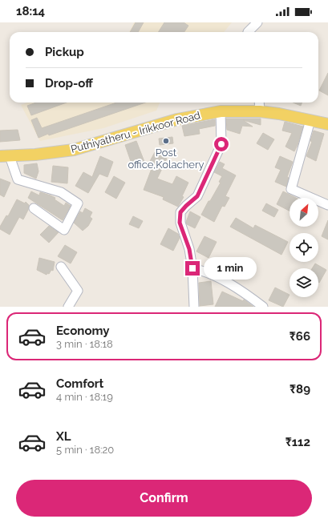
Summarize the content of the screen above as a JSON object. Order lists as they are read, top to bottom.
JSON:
{
  "streets": {
    "main road": ["Puthiyatheru - Irikkoor Road"]
  },
  "places": ["Post office,Kolachery"],
  "north": "top right",
  "page": {
    "status": "18:14",
    "banner": ["Pickup", "Drop-off"],
    "bubble": "1 min",
    "list": [
      {
        "name": "Economy",
        "note": "3 min · 18:18",
        "value": "₹66"
      },
      {
        "name": "Comfort",
        "note": "4 min · 18:19",
        "value": "₹89"
      },
      {
        "name": "XL",
        "note": "5 min · 18:20",
        "value": "₹112"
      }
    ],
    "buttons": "Confirm"
  }
}
